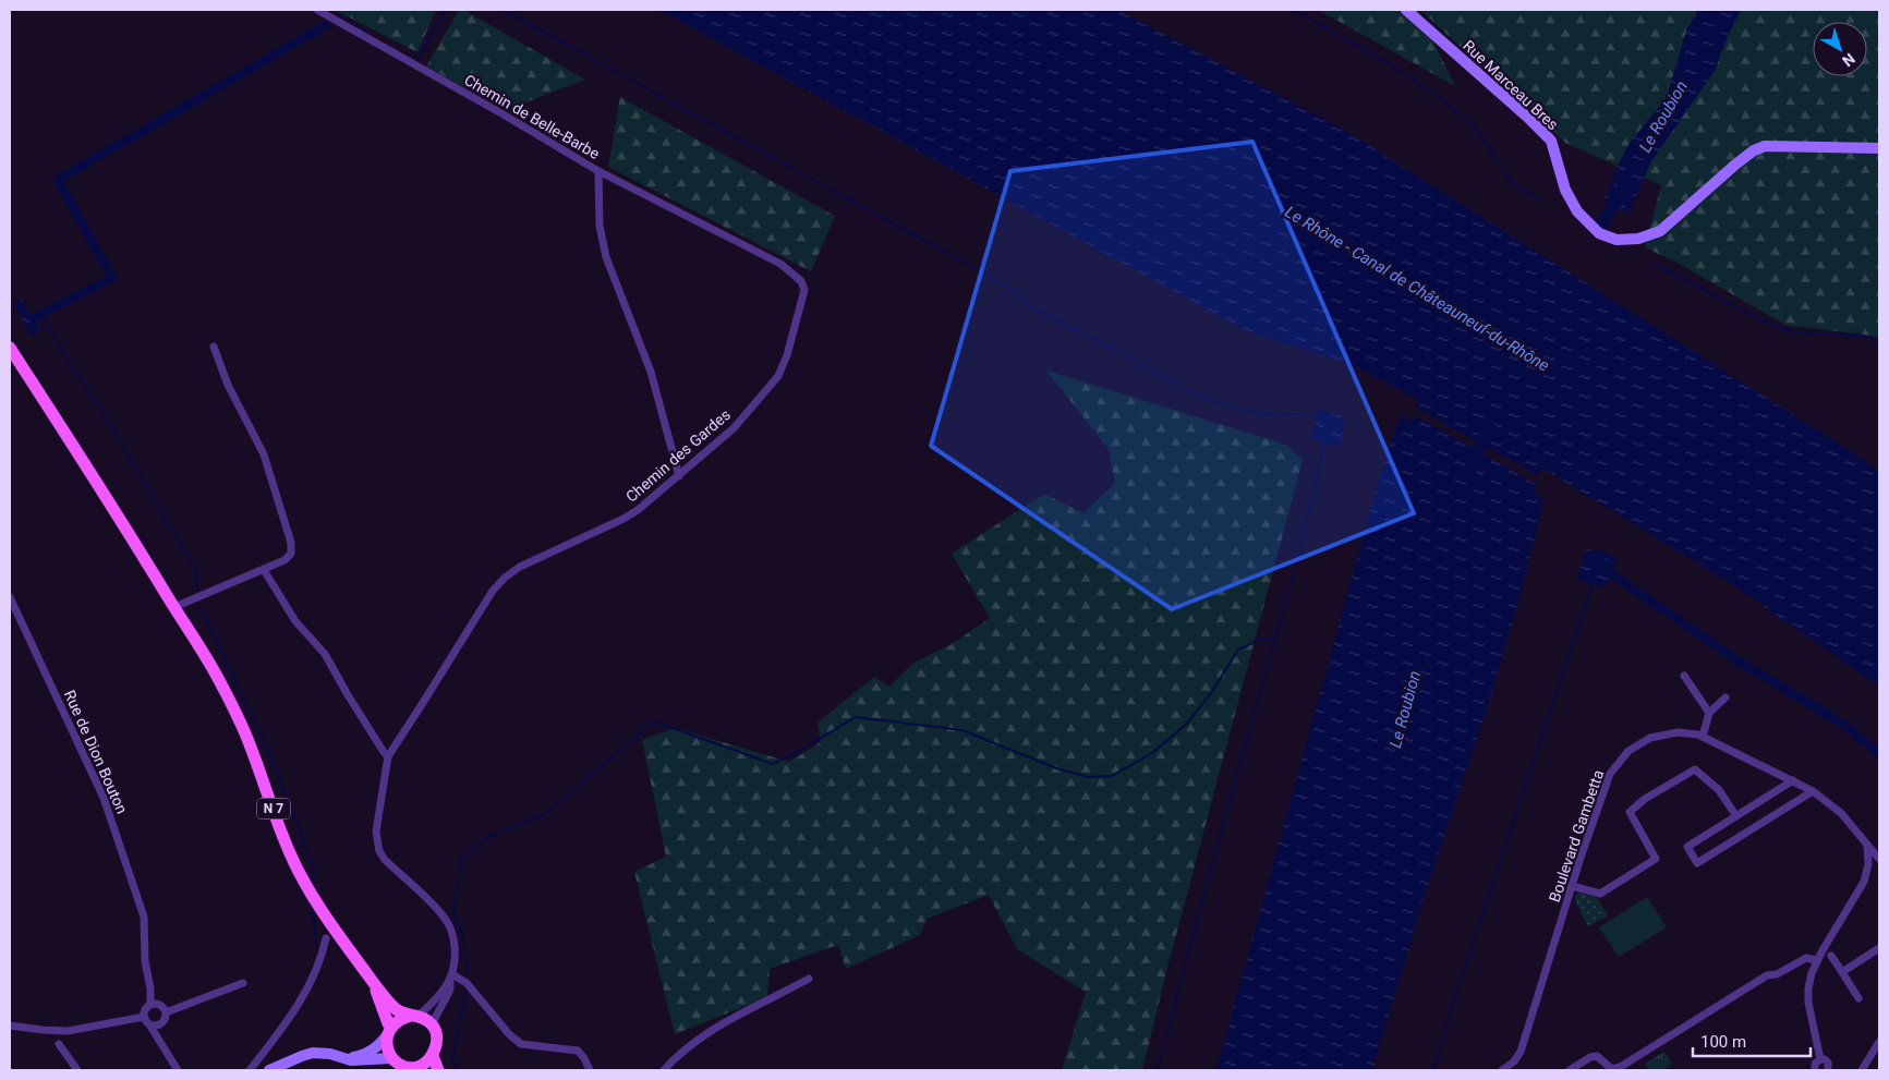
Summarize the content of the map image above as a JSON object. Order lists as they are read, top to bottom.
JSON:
{
  "streets": {
    "main road": ["N 7"],
    "street": [
      "Rue Marceau Bres",
      "Chemin de Belle-Barbe",
      "Chemin des Gardes",
      "Rue de Dion Bouton",
      "Boulevard Gambetta"
    ]
  },
  "crossings": [
    ["Chemin de Belle-Barbe", "Chemin des Gardes"]
  ],
  "water": ["Le Roubion", "Le Rhône - Canal de Châteauneuf-du-Rhône"],
  "scale_bar": "100 m",
  "north": "bottom right"
}
